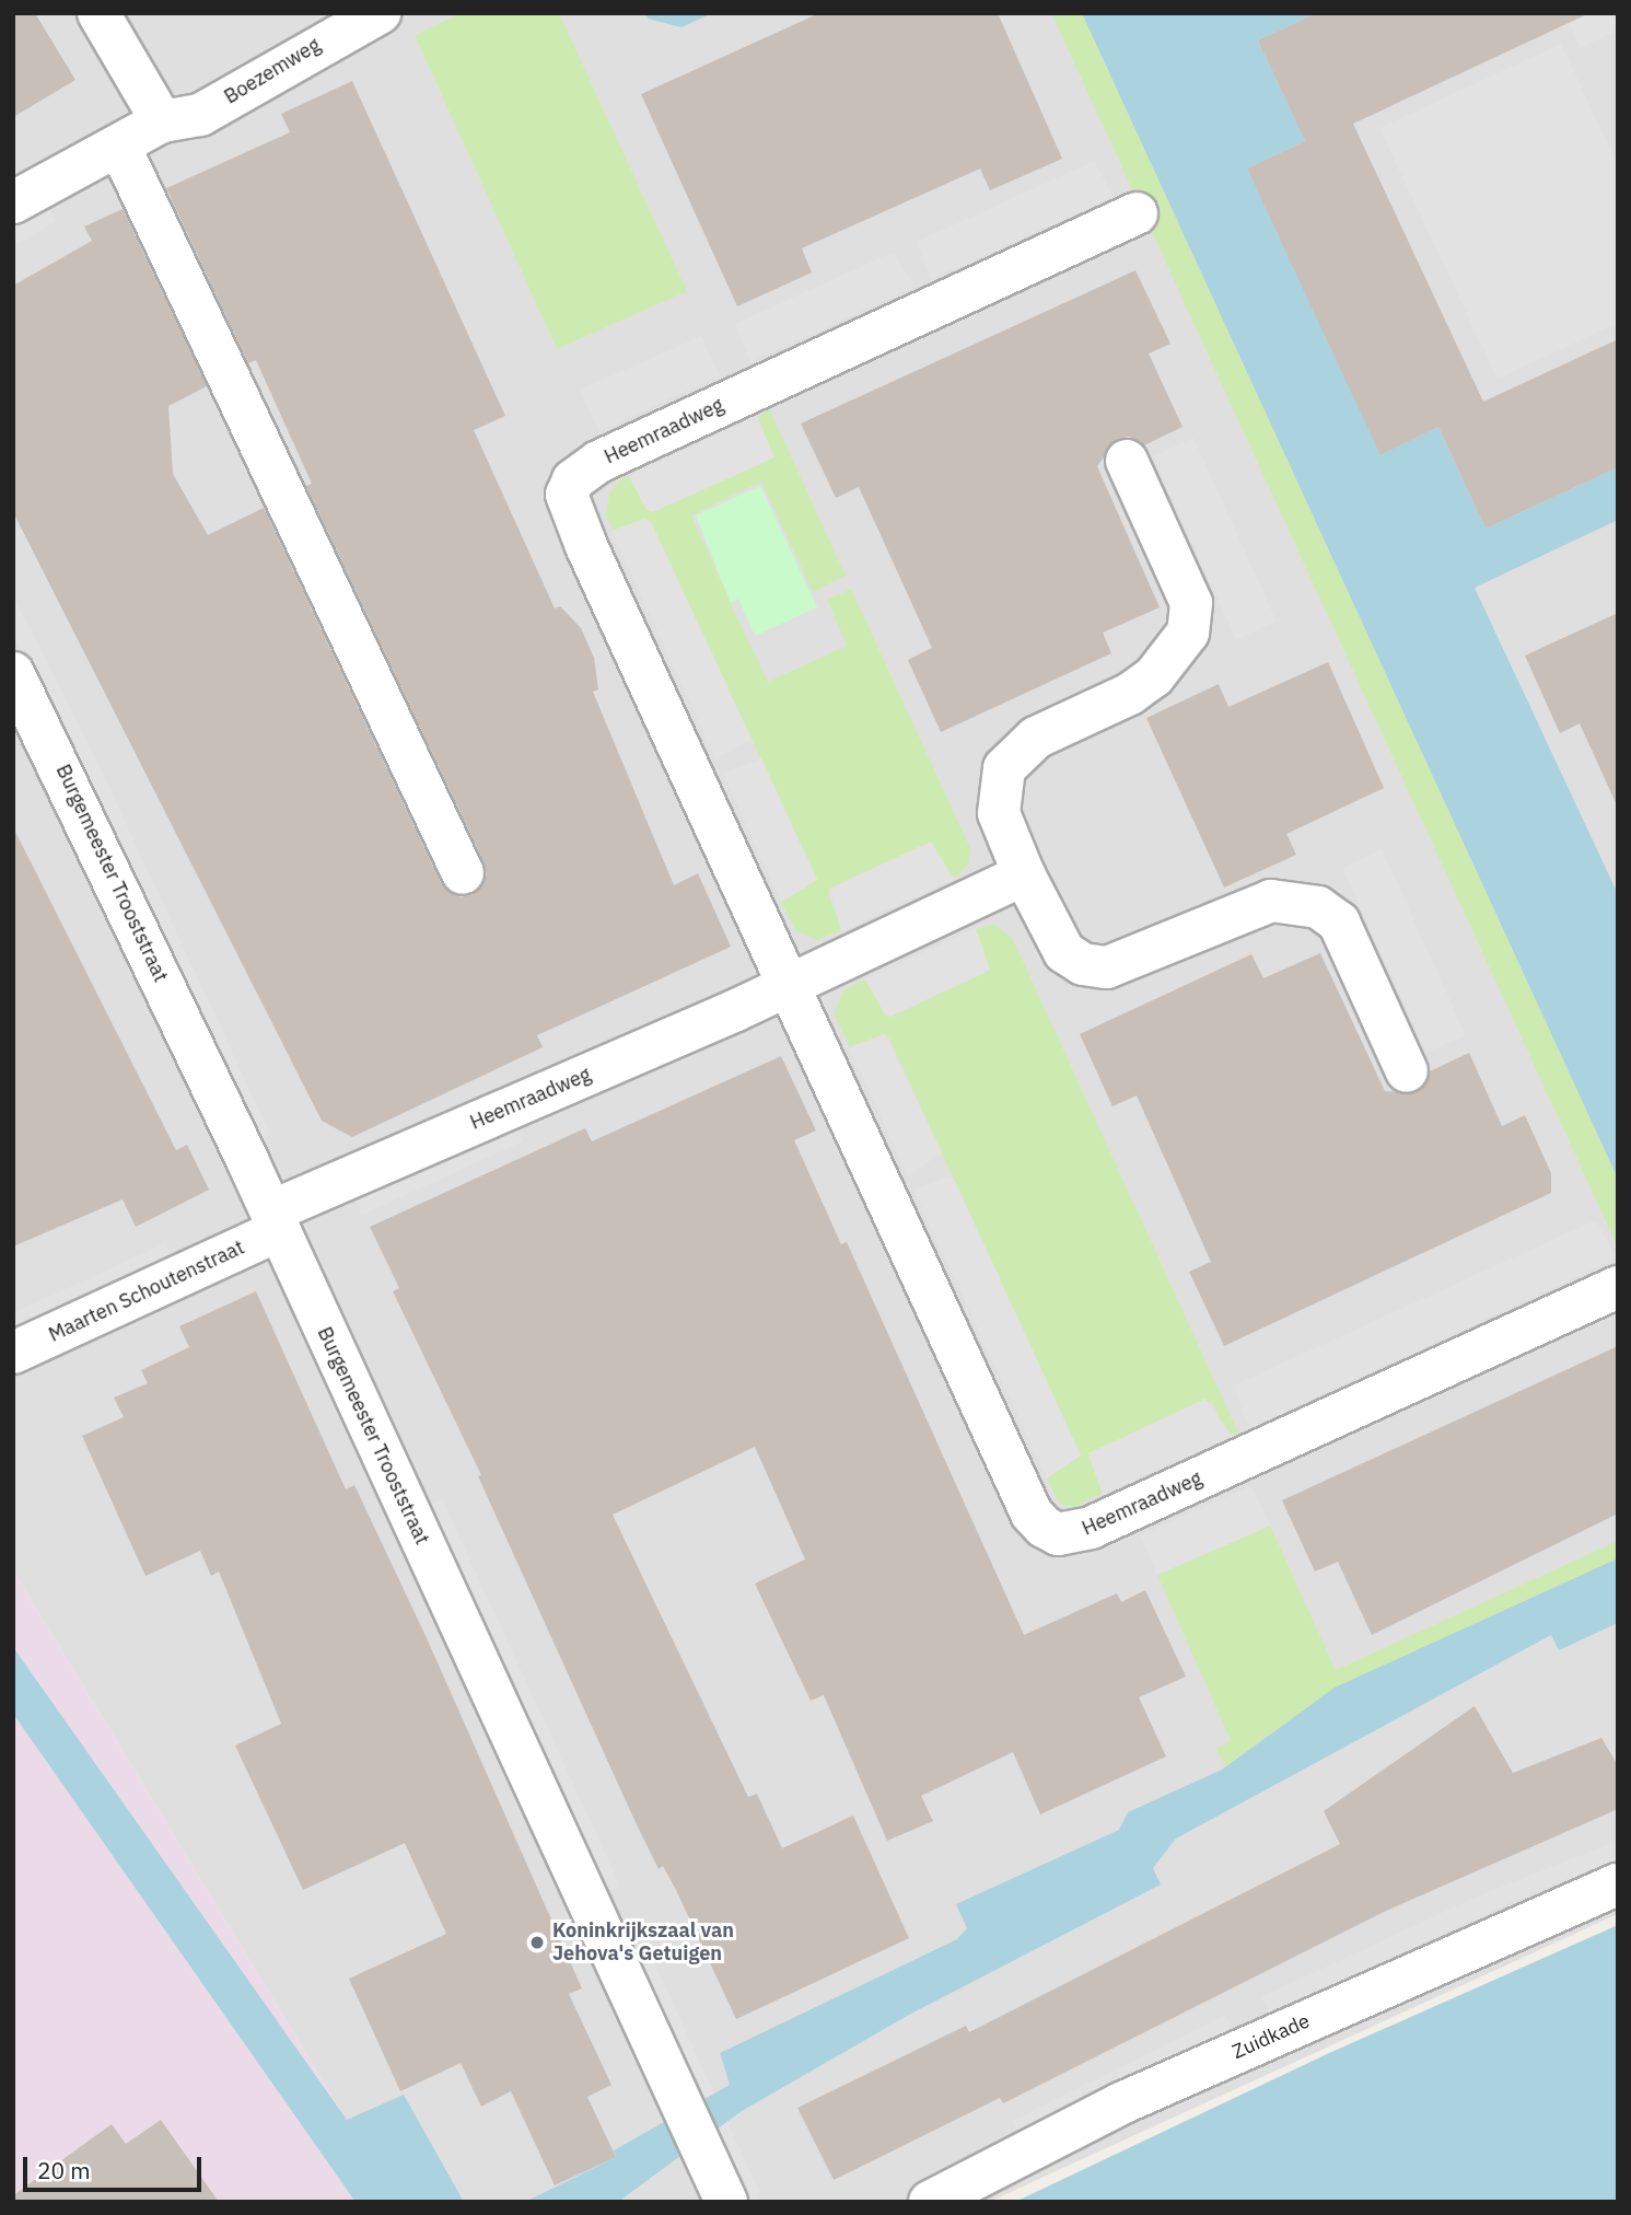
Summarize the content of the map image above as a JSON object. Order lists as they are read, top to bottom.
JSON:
{
  "streets": {
    "street": [
      "Boezemweg",
      "Heemraadweg",
      "Burgemeester Trooststraat",
      "Maarten Schoutenstraat",
      "Zuidkade"
    ]
  },
  "crossings": [
    ["Heemraadweg", "Burgemeester Trooststraat"],
    ["Heemraadweg", "Maarten Schoutenstraat"],
    ["Burgemeester Trooststraat", "Maarten Schoutenstraat"]
  ],
  "places": ["Koninkrijkszaal van Jehova's Getuigen"],
  "scale_bar": "20 m"
}
